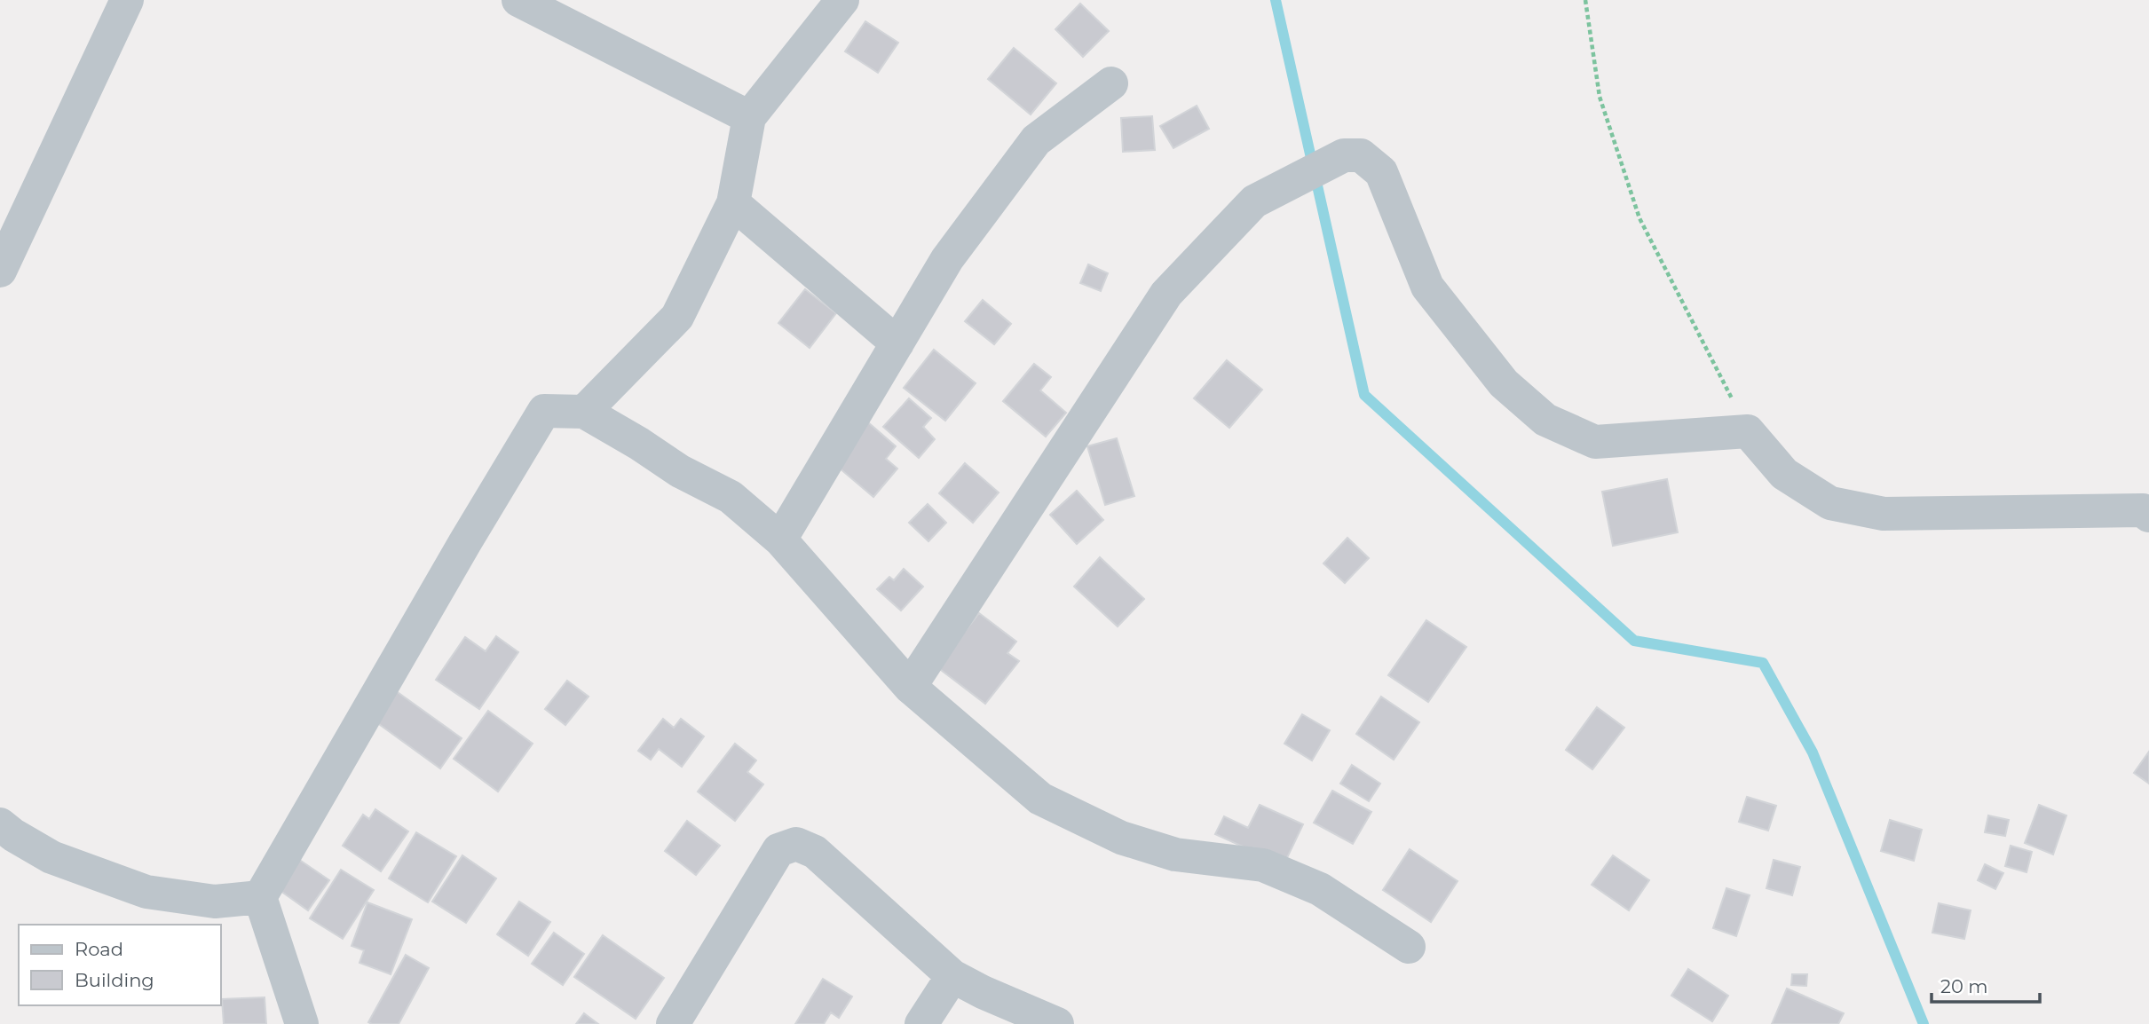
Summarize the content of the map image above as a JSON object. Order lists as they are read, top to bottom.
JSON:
{
  "legend": ["Road", "Building"],
  "scale_bar": "20 m"
}
